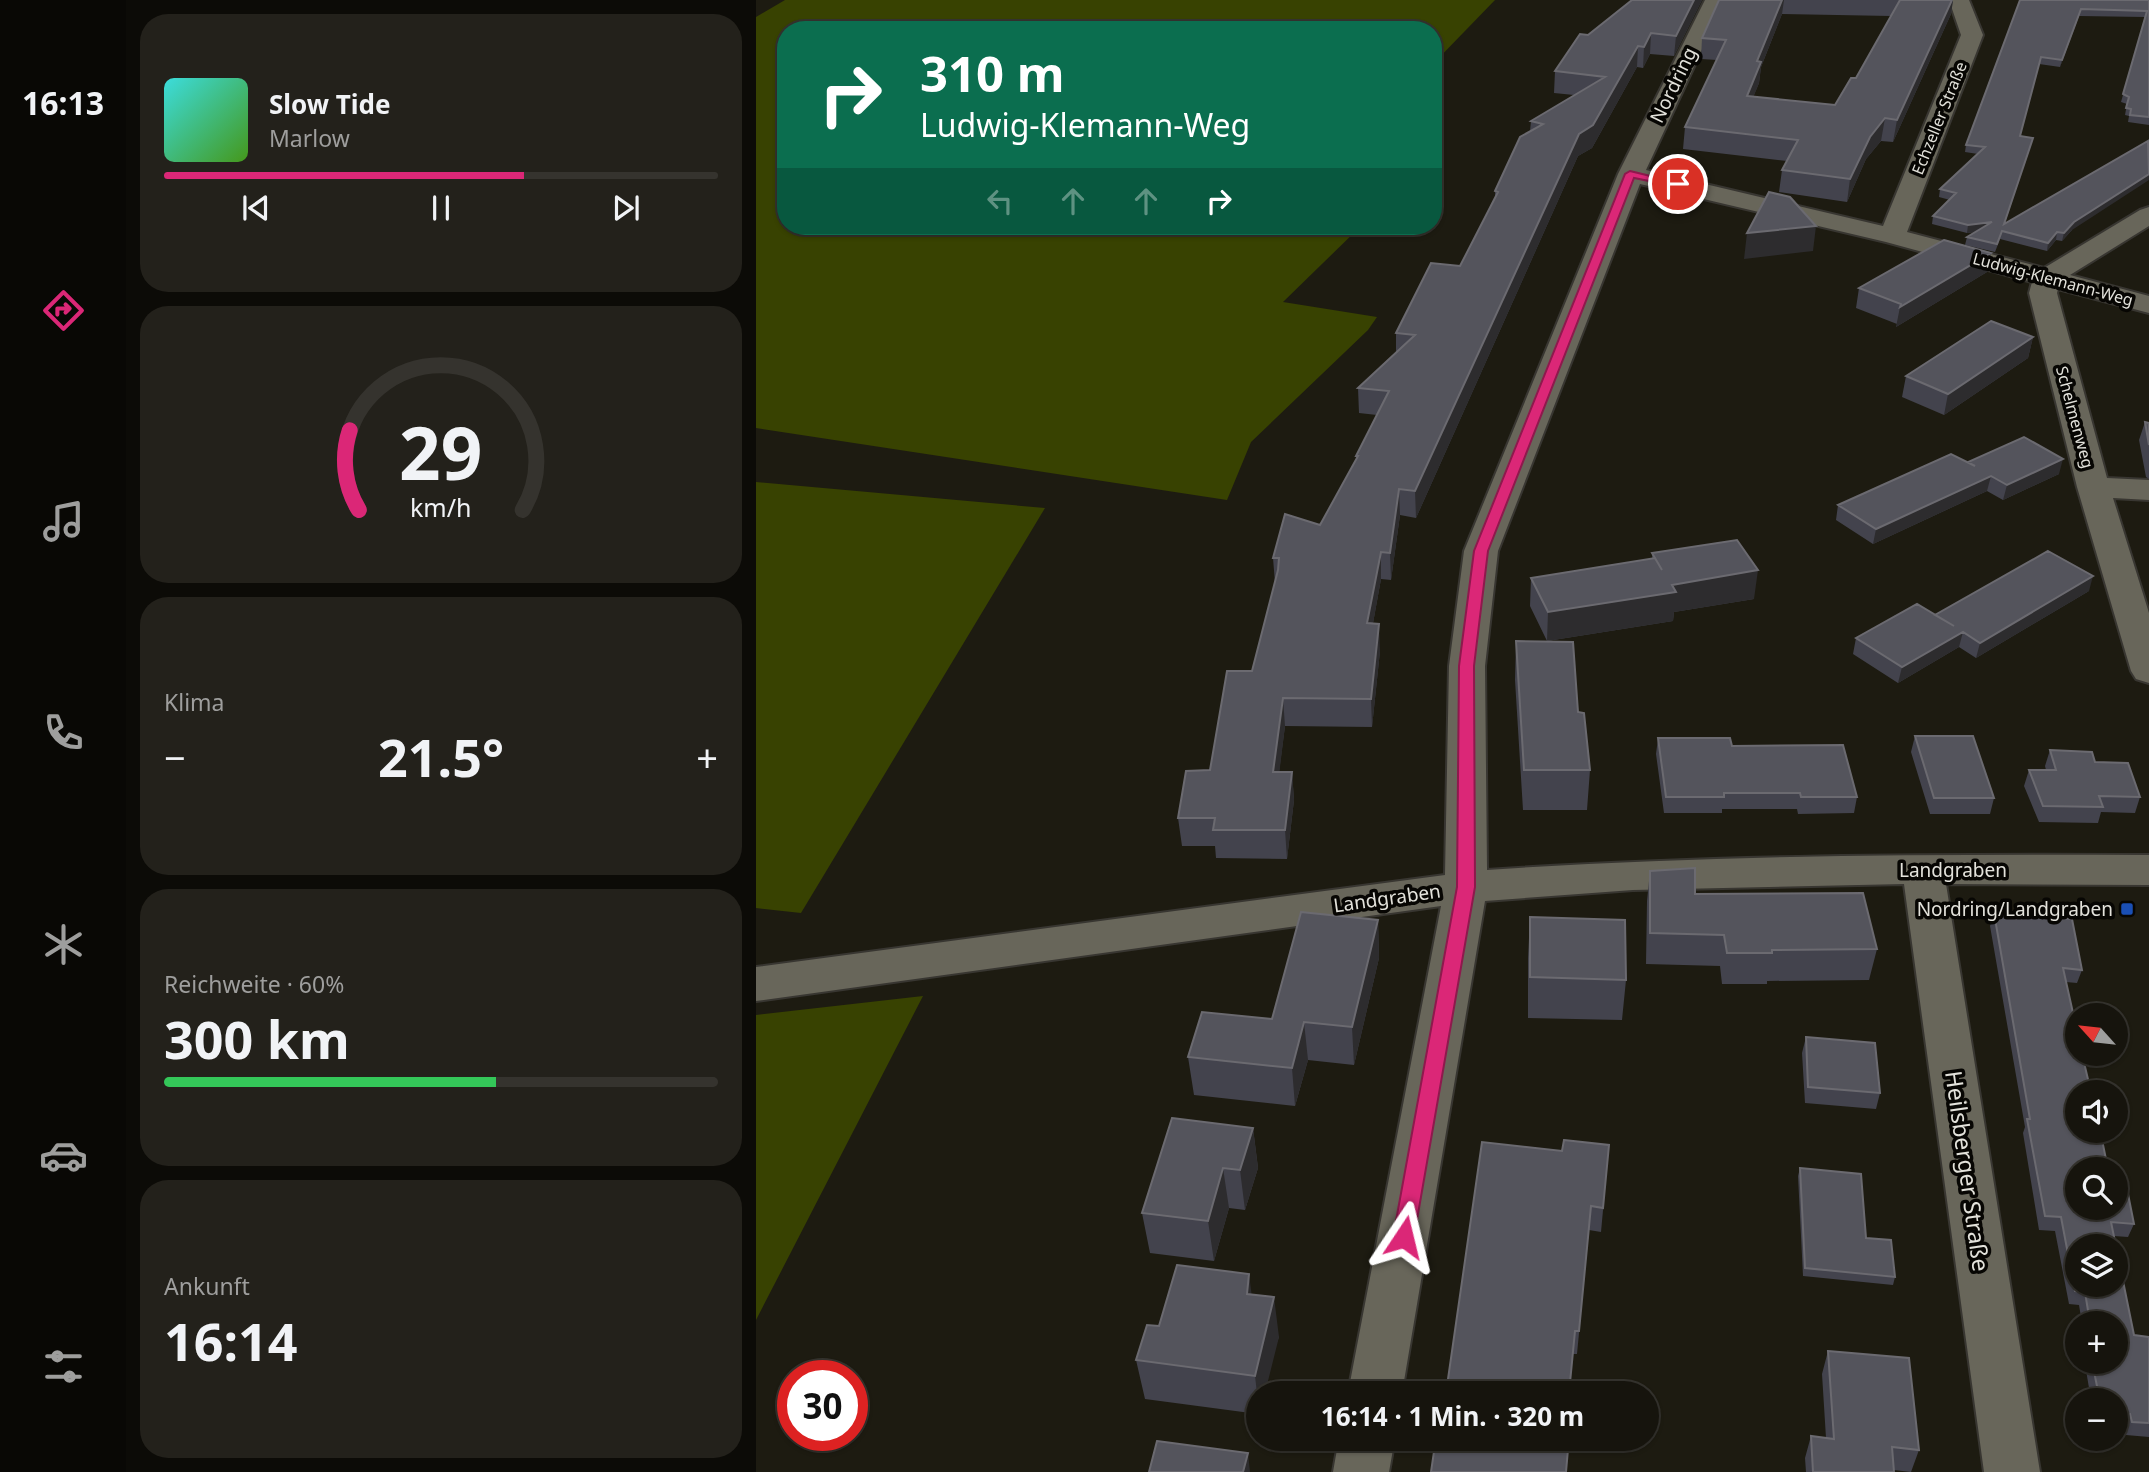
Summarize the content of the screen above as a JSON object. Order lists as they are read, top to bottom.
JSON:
{
  "streets": {
    "street": [
      "Nordring",
      "Echzeller Straße",
      "Ludwig-Klemann-Weg",
      "Schelmenweg",
      "Landgraben",
      "Heilsberger Straße"
    ]
  },
  "crossings": [
    ["Nordring", "Ludwig-Klemann-Weg"],
    ["Nordring", "Landgraben"],
    ["Echzeller Straße", "Ludwig-Klemann-Weg"],
    ["Ludwig-Klemann-Weg", "Schelmenweg"],
    ["Landgraben", "Heilsberger Straße"]
  ],
  "places": {
    "transit": ["Nordring/Landgraben"]
  },
  "north": "top left",
  "page": {
    "tabs": "16:13",
    "turn": ["310 m", "Ludwig-Klemann-Weg"],
    "song": ["Slow Tide", "Marlow"],
    "tile": [
      "Klima",
      ["Reichweite · 60%", "300 km"],
      ["Ankunft", "16:14"]
    ],
    "heat": ["−", "21.5°", "+"],
    "map_buttons": ["+", "−"],
    "limit": "30",
    "trip": "16:14 · 1 Min. · 320 m",
    "gauge": ["29", "km/h"]
  }
}
